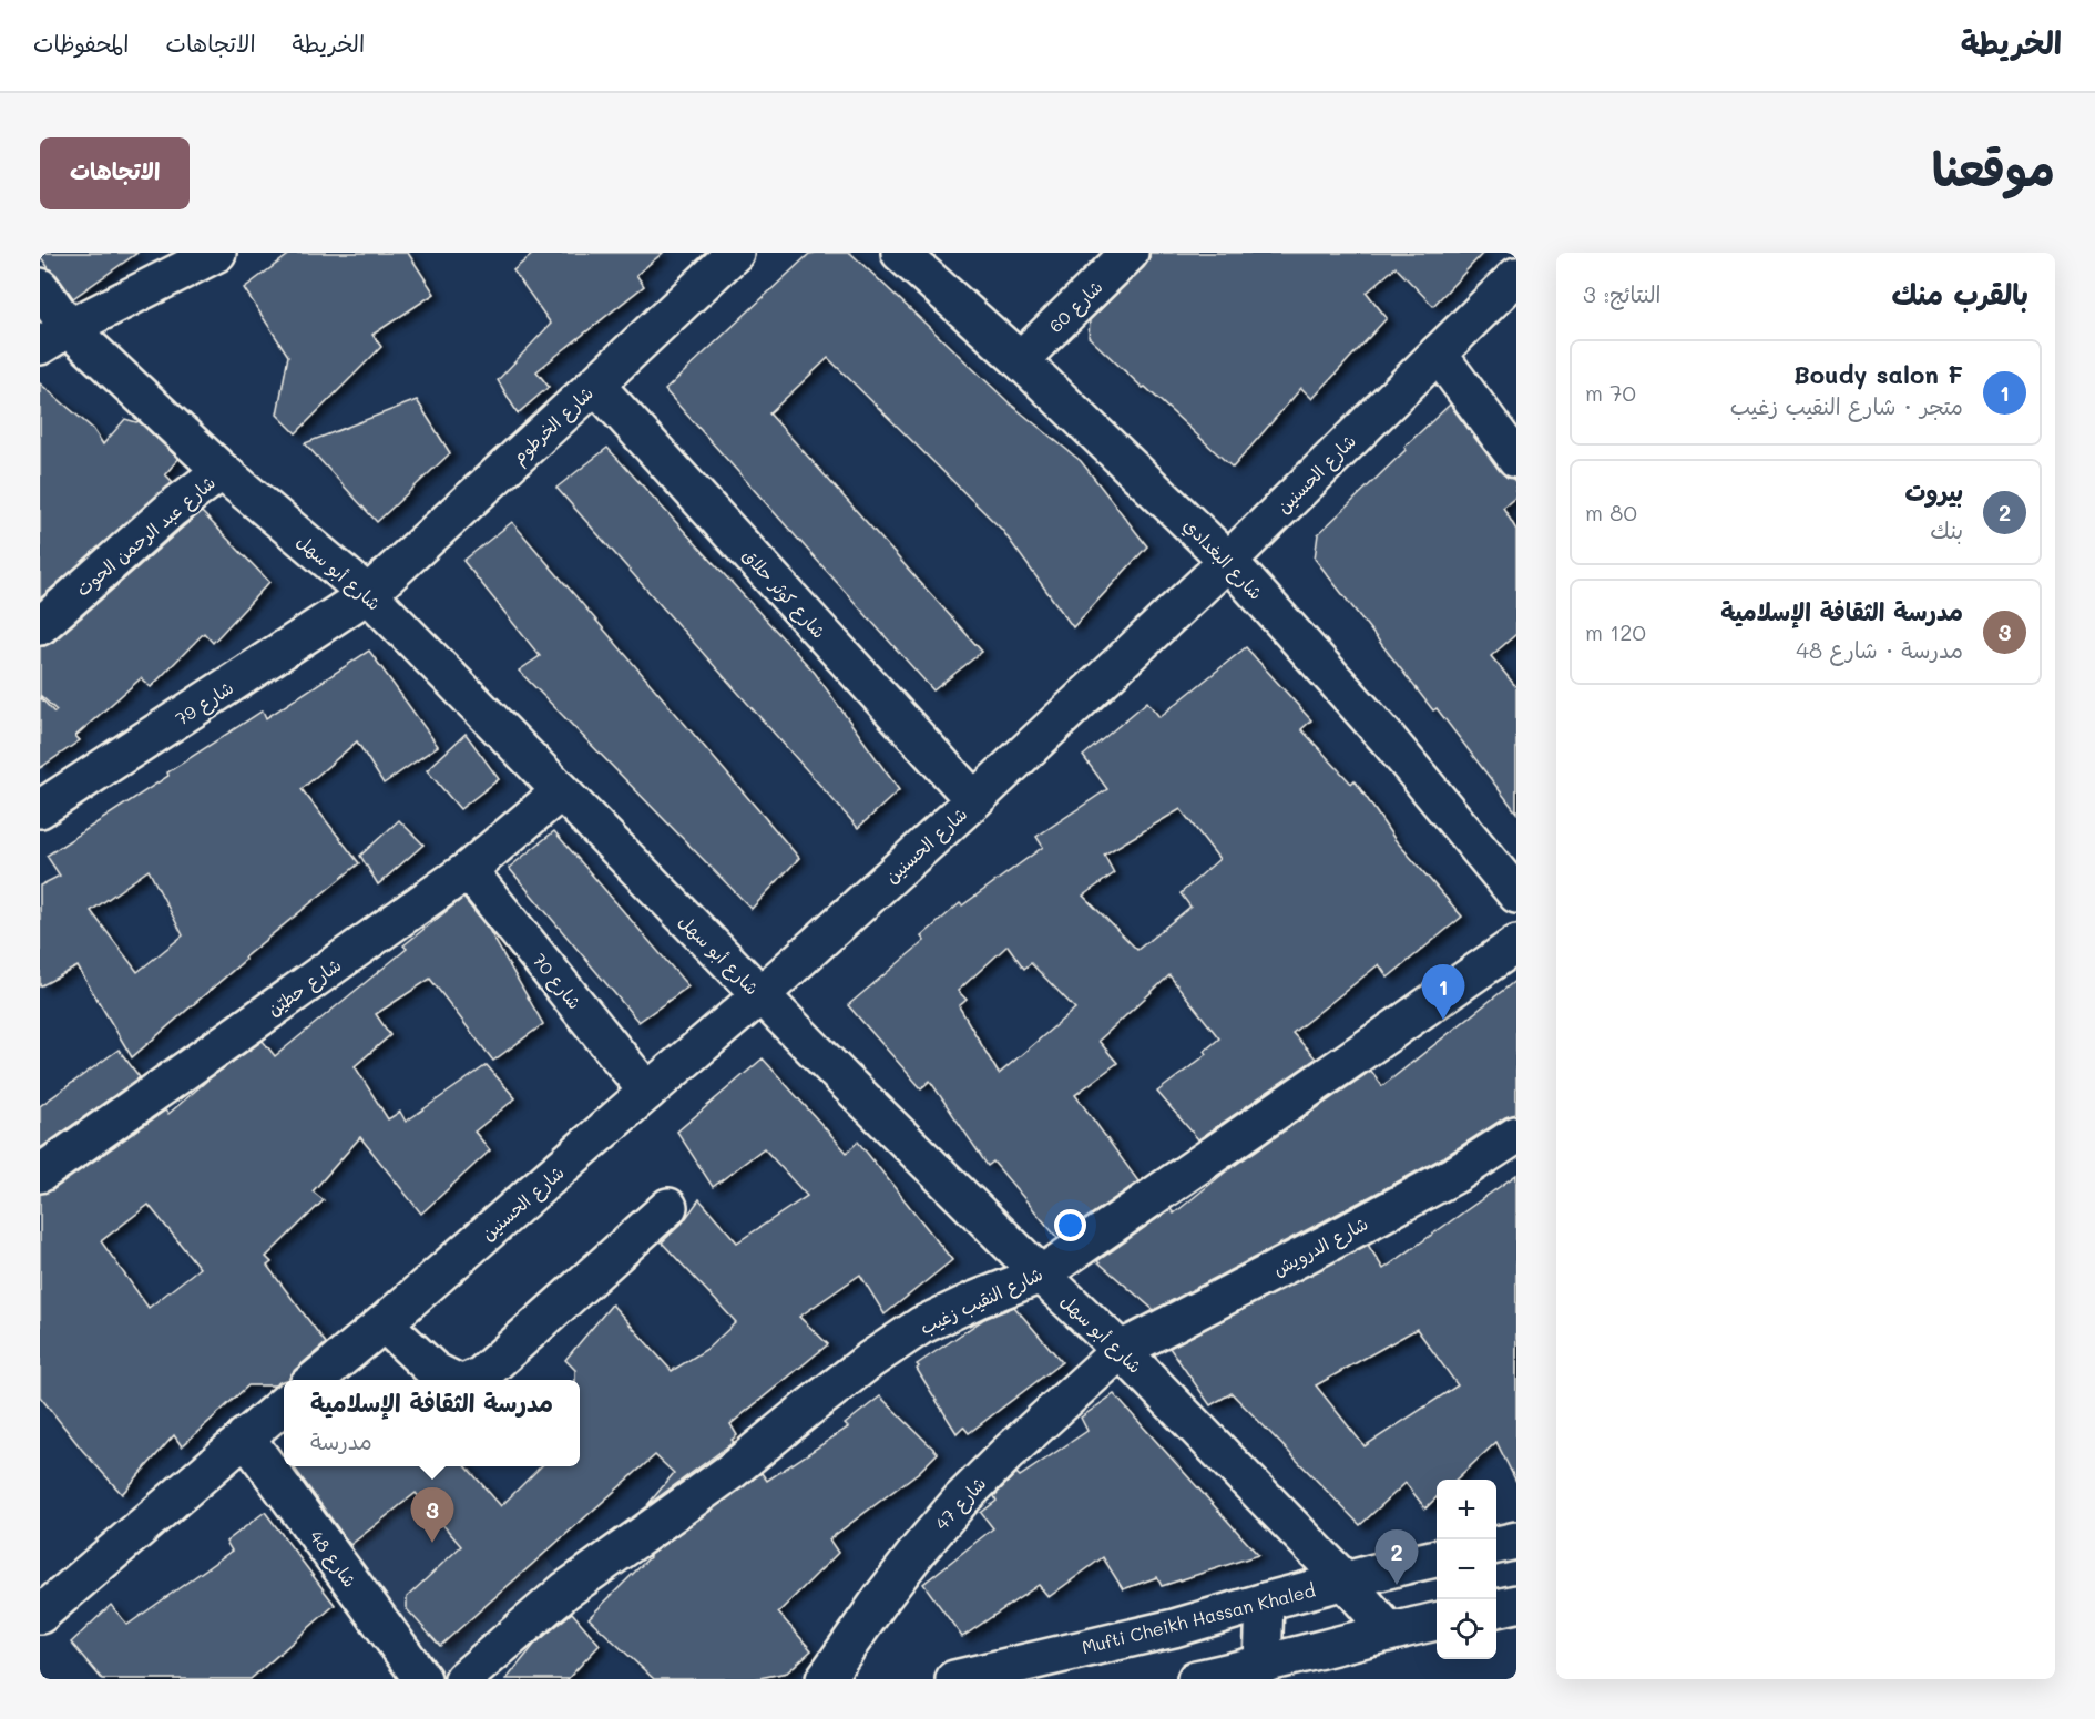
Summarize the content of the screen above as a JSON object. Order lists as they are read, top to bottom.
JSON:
{
  "streets": {
    "street": [
      "شارع 60",
      "شارع الخرطوم",
      "شارع الحسنين",
      "شارع عبد الرحمن الحوت",
      "شارع البغدادي",
      "شارع أبو سهل",
      "شارع كوثر حلاق",
      "شارع 79",
      "شارع 70",
      "شارع حطيّن",
      "شارع الدرويش",
      "شارع النقيب زغيب",
      "شارع 47",
      "شارع 48",
      "Mufti Cheikh Hassan Khaled"
    ]
  },
  "crossings": [
    ["شارع 60", "شارع البغدادي"],
    ["شارع الخرطوم", "شارع أبو سهل"],
    ["شارع الخرطوم", "شارع كوثر حلاق"],
    ["شارع الخرطوم", "شارع 79"],
    ["شارع الحسنين", "شارع البغدادي"],
    ["شارع الحسنين", "شارع أبو سهل"],
    ["شارع الحسنين", "شارع كوثر حلاق"],
    ["شارع الحسنين", "شارع 70"],
    ["شارع عبد الرحمن الحوت", "شارع أبو سهل"],
    ["شارع أبو سهل", "شارع 79"],
    ["شارع أبو سهل", "شارع حطيّن"],
    ["شارع أبو سهل", "شارع الدرويش"],
    ["شارع أبو سهل", "شارع النقيب زغيب"],
    ["شارع أبو سهل", "شارع 47"],
    ["شارع أبو سهل", "Mufti Cheikh Hassan Khaled"],
    ["شارع 70", "شارع حطيّن"],
    ["شارع الدرويش", "شارع 47"]
  ],
  "page": {
    "header": "الخريطة",
    "nav": ["الخريطة", "الاتجاهات", "المحفوظات"],
    "title": "موقعنا",
    "buttons": "الاتجاهات",
    "heading": ["بالقرب منك", "النتائج: 3"],
    "list": [
      {
        "mark": "1",
        "name": "Boudy salon F",
        "note": "متجر · شارع النقيب زغيب",
        "value": "70 m"
      },
      {
        "mark": "2",
        "name": "بيروت",
        "note": "بنك",
        "value": "80 m"
      },
      {
        "mark": "3",
        "name": "مدرسة الثقافة الإسلامية",
        "note": "مدرسة · شارع 48",
        "value": "120 m"
      }
    ],
    "pins": ["1", "3", "2"],
    "popup": ["مدرسة الثقافة الإسلامية", "مدرسة"],
    "map_buttons": ["+", "−"]
  }
}
